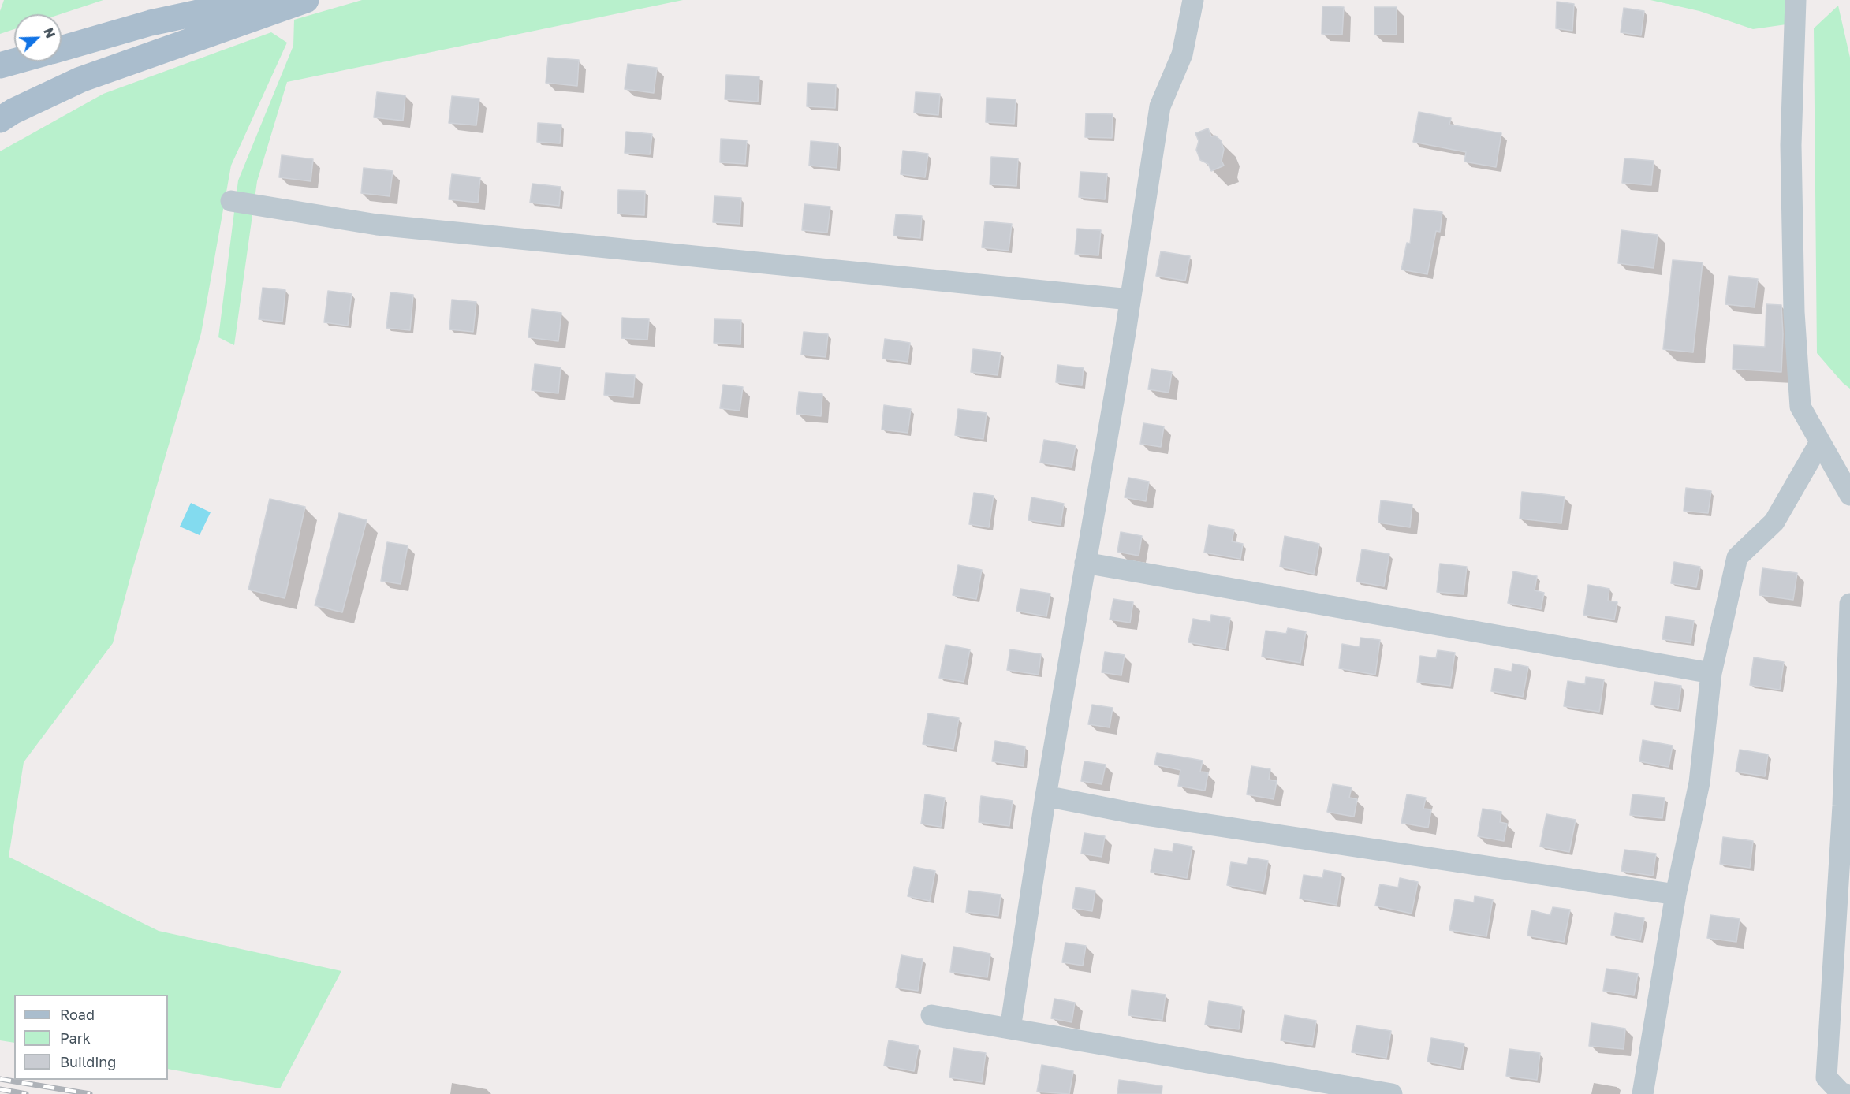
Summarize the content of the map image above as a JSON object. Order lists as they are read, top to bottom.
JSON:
{
  "legend": ["Road", "Park", "Building"],
  "north": "top right"
}
